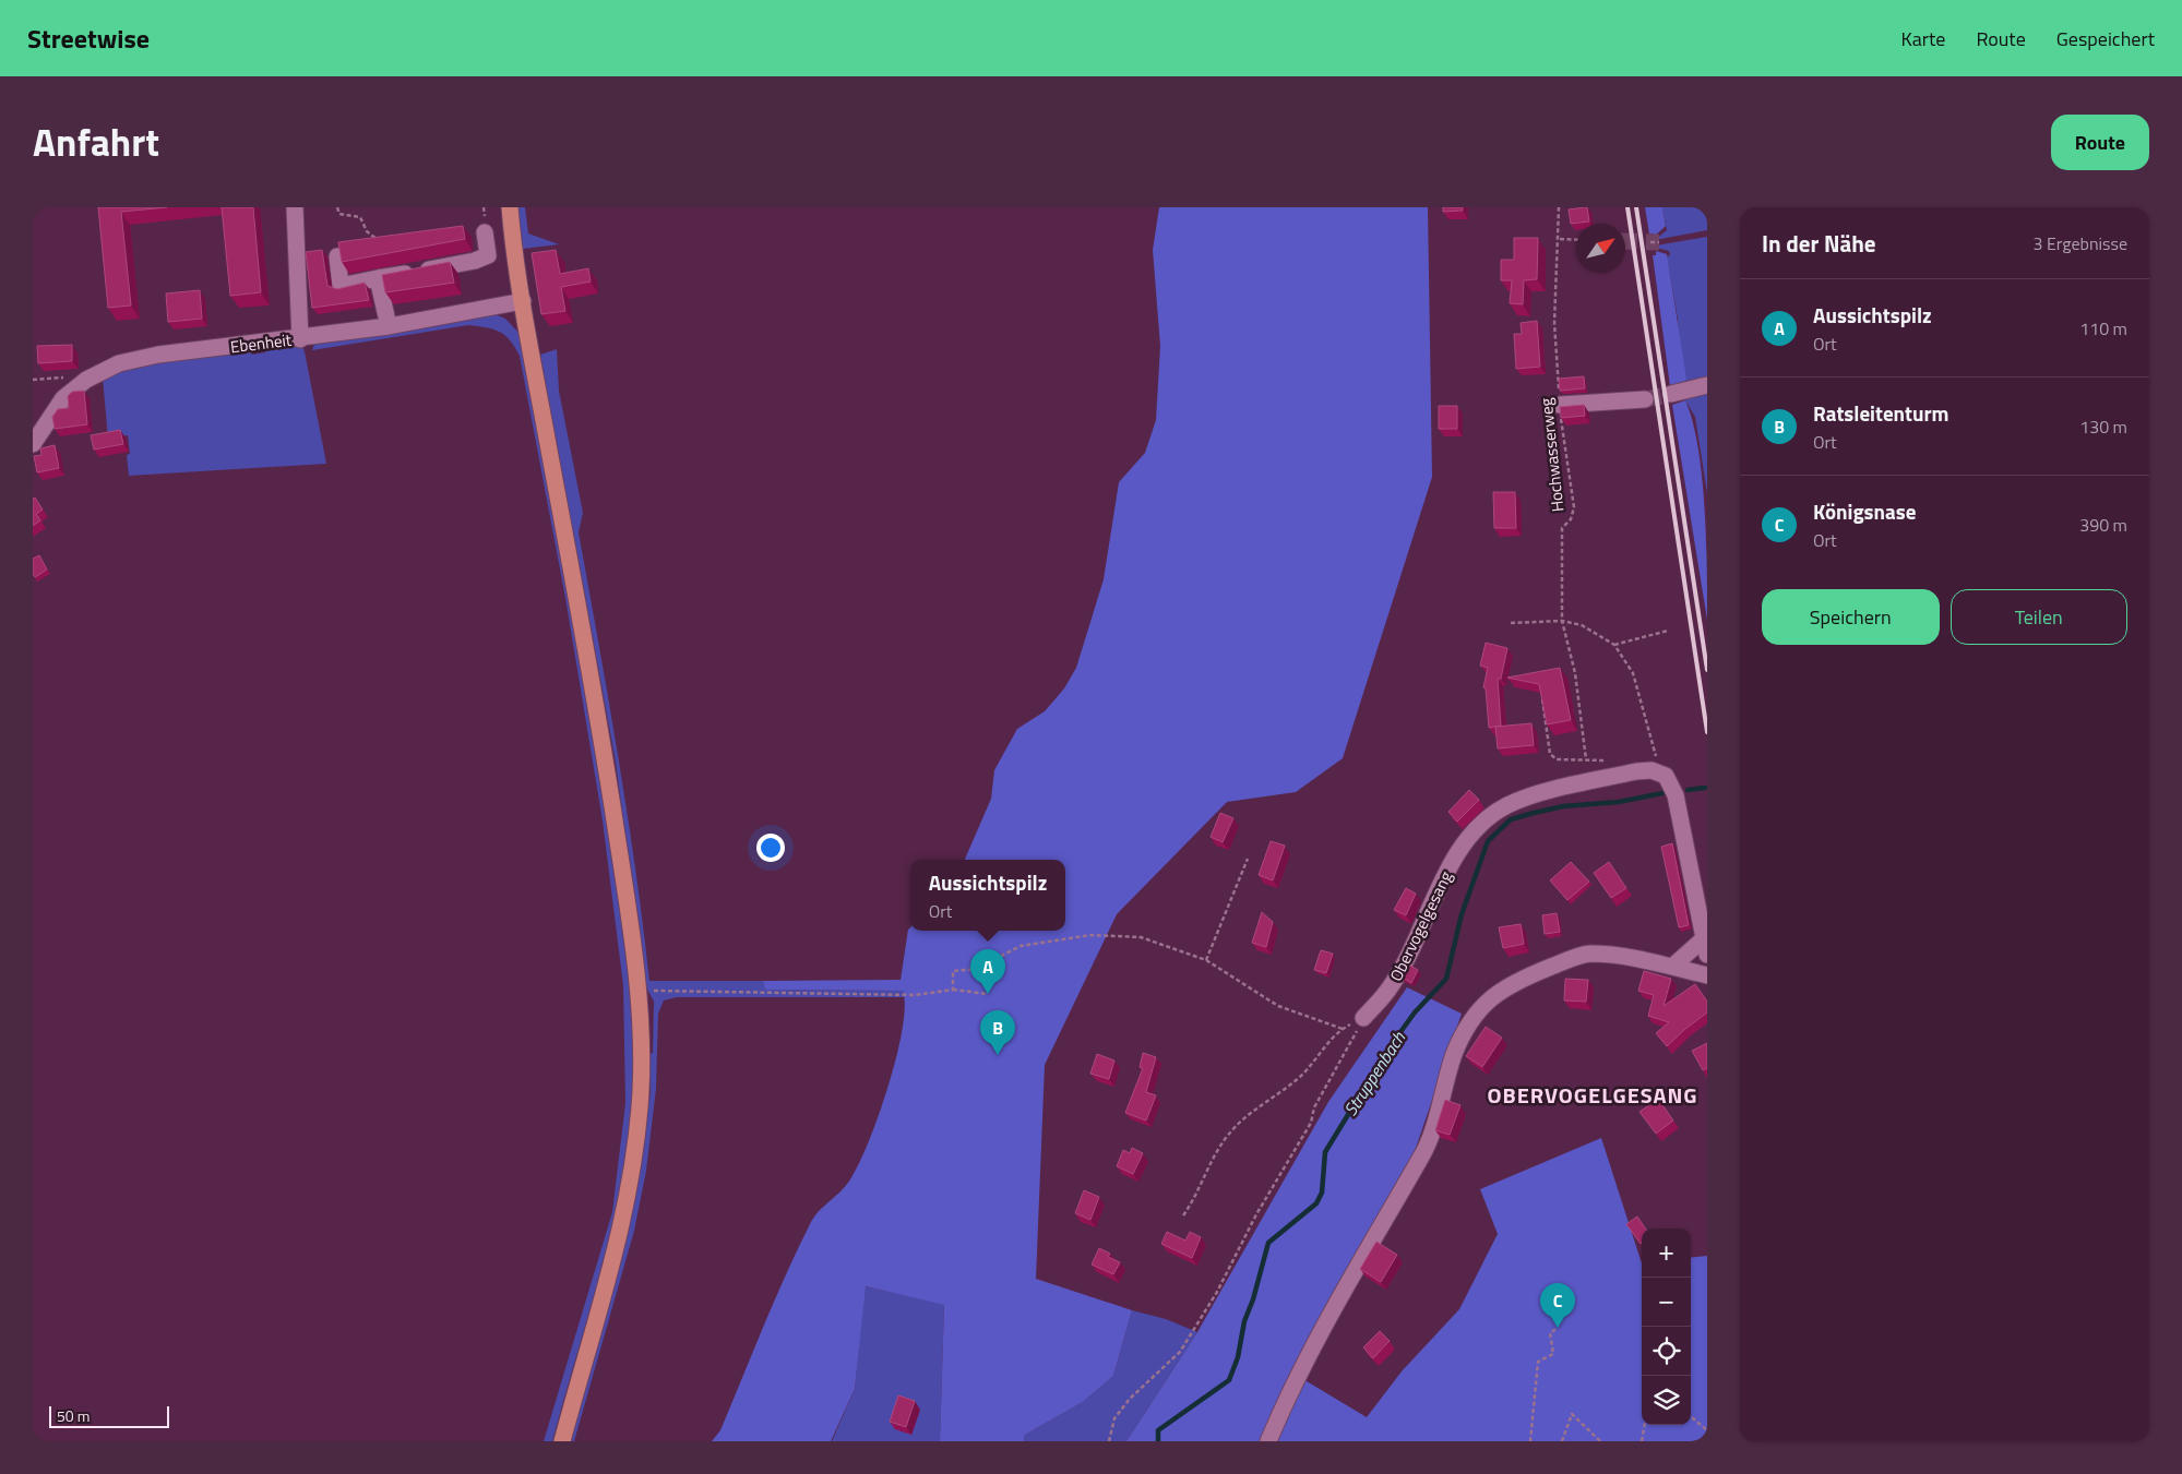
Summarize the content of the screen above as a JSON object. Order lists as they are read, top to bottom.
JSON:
{
  "streets": {
    "street": ["Ebenheit", "Obervogelgesang"],
    "path": ["Hochwasserweg"]
  },
  "districts": ["OBERVOGELGESANG"],
  "water": ["Struppenbach"],
  "scale_bar": "50 m",
  "north": "top right",
  "page": {
    "header": "Streetwise",
    "nav": ["Karte", "Route", "Gespeichert"],
    "title": "Anfahrt",
    "buttons": [
      "Route",
      ["Speichern", "Teilen"]
    ],
    "heading": ["In der Nähe", "3 Ergebnisse"],
    "list": [
      {
        "mark": "A",
        "name": "Aussichtspilz",
        "note": "Ort",
        "value": "110 m"
      },
      {
        "mark": "B",
        "name": "Ratsleitenturm",
        "note": "Ort",
        "value": "130 m"
      },
      {
        "mark": "C",
        "name": "Königsnase",
        "note": "Ort",
        "value": "390 m"
      }
    ],
    "popup": ["Aussichtspilz", "Ort"],
    "pins": ["A", "B", "C"],
    "map_buttons": ["+", "−"],
    "scale": "50 m"
  }
}
